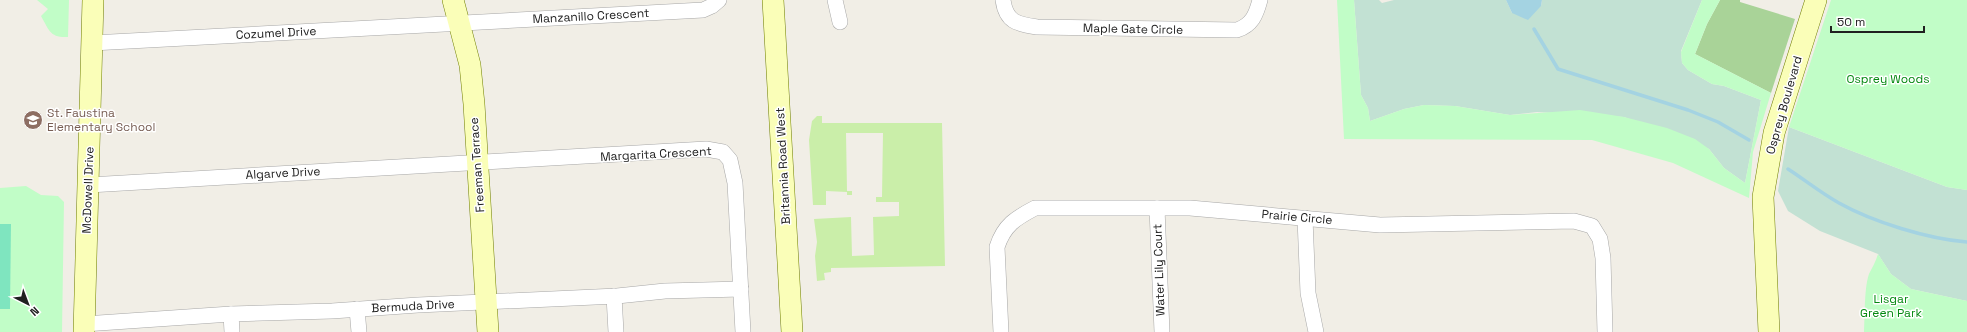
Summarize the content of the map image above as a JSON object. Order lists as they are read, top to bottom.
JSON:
{
  "streets": {
    "street": [
      "Manzanillo Crescent",
      "Maple Gate Circle",
      "Cozumel Drive",
      "Osprey Boulevard",
      "Margarita Crescent",
      "Freeman Terrace",
      "Britannia Road West",
      "Algarve Drive",
      "McDowell Drive",
      "Prairie Circle",
      "Water Lily Court",
      "Bermuda Drive"
    ]
  },
  "crossings": [
    ["Manzanillo Crescent", "Cozumel Drive"],
    ["Manzanillo Crescent", "Freeman Terrace"],
    ["Cozumel Drive", "Freeman Terrace"],
    ["Cozumel Drive", "McDowell Drive"],
    ["Margarita Crescent", "Freeman Terrace"],
    ["Margarita Crescent", "Algarve Drive"],
    ["Margarita Crescent", "Bermuda Drive"],
    ["Freeman Terrace", "Algarve Drive"],
    ["Freeman Terrace", "Bermuda Drive"],
    ["Algarve Drive", "McDowell Drive"],
    ["McDowell Drive", "Bermuda Drive"],
    ["Prairie Circle", "Water Lily Court"]
  ],
  "parks": ["Osprey Woods", "Lisgar Green Park"],
  "places": {
    "school or university": ["St. Faustina Elementary School"]
  },
  "scale_bar": "50 m",
  "north": "bottom right"
}
